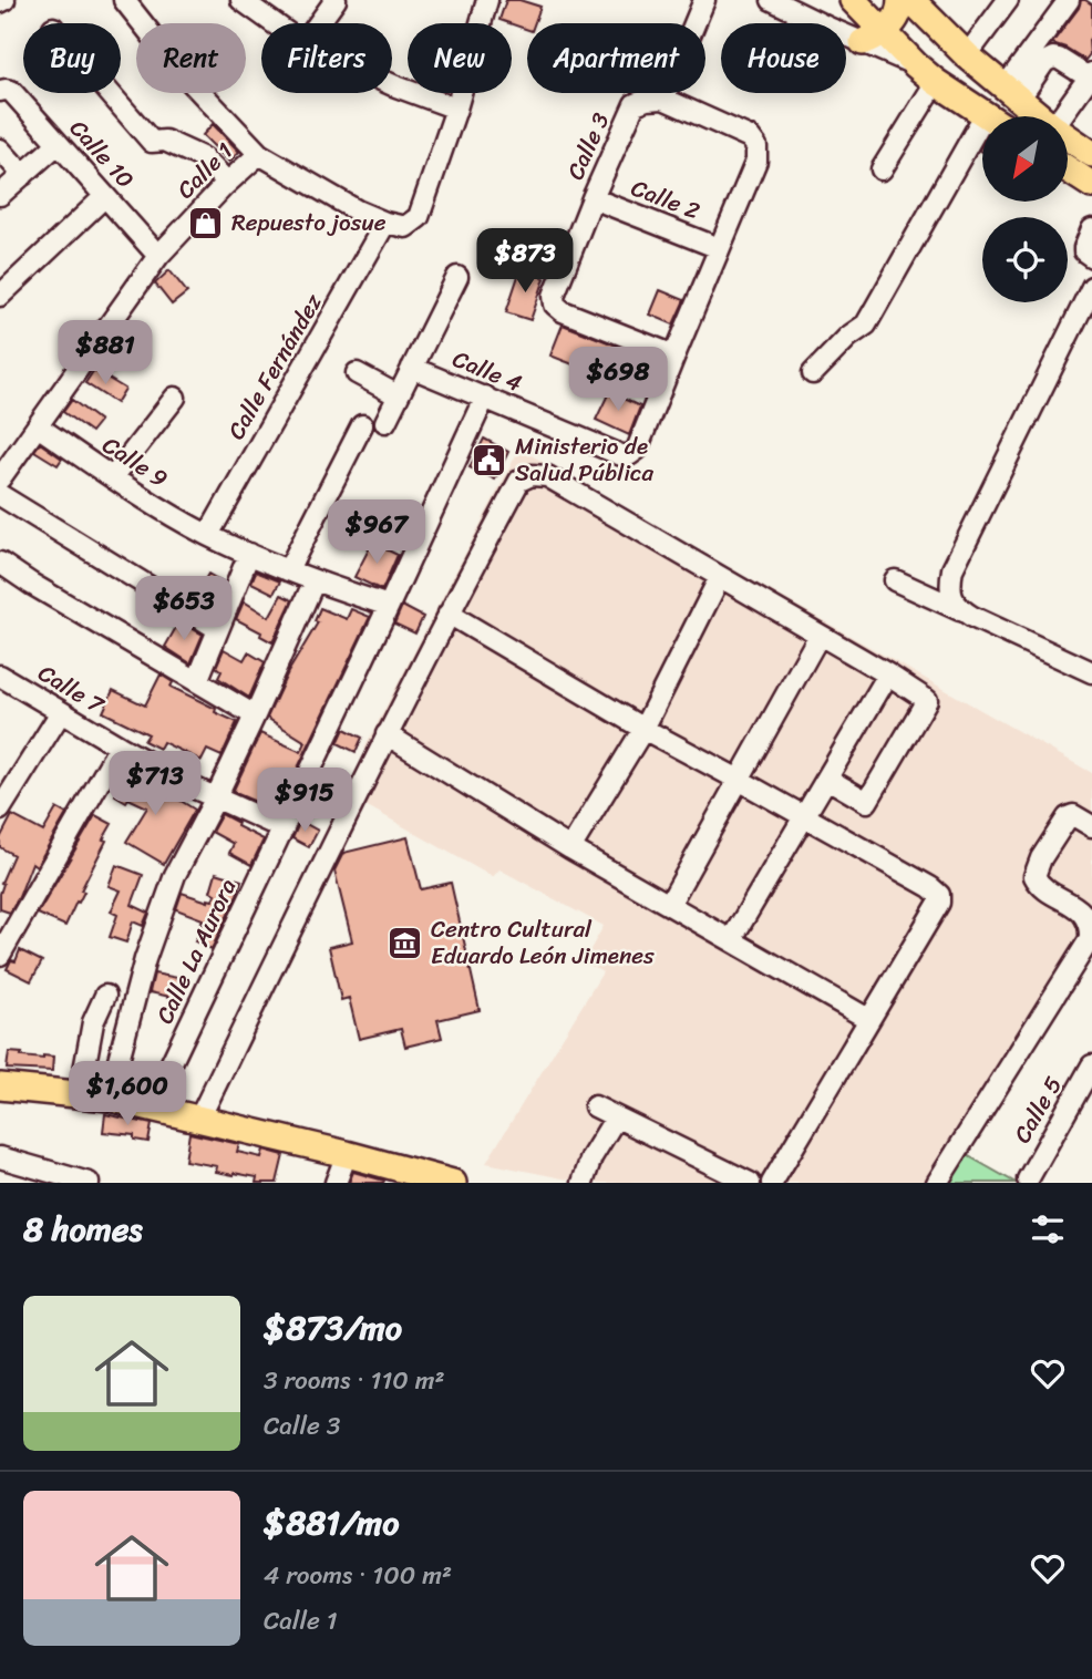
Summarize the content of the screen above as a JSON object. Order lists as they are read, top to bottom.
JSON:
{
  "streets": {
    "street": [
      "Calle 3",
      "Calle 10",
      "Calle 1",
      "Calle 2",
      "Calle Fernández",
      "Calle 4",
      "Calle 9",
      "Calle 7",
      "Calle La Aurora",
      "Calle 5"
    ]
  },
  "crossings": [
    ["Calle 3", "Calle 2"],
    ["Calle 3", "Calle 4"],
    ["Calle 10", "Calle 1"],
    ["Calle 1", "Calle Fernández"],
    ["Calle 1", "Calle 9"],
    ["Calle Fernández", "Calle 9"],
    ["Calle 4", "Calle La Aurora"],
    ["Calle 7", "Calle La Aurora"]
  ],
  "places": {
    "shop": ["Repuesto josue"],
    "public building": ["Ministerio de Salud Pública"],
    "museum": ["Centro Cultural Eduardo León Jimenes"]
  },
  "north": "bottom left",
  "page": {
    "chip": [
      "Buy",
      "Rent",
      "Filters",
      "New",
      "Apartment",
      "House"
    ],
    "price": [
      "$873",
      "$881",
      "$698",
      "$967",
      "$653",
      "$713",
      "$915",
      "$1,600"
    ],
    "heading": "8 homes",
    "list": [
      {
        "name": "$873/mo",
        "note": "3 rooms · 110 m² · Calle 3"
      },
      {
        "name": "$881/mo",
        "note": "4 rooms · 100 m² · Calle 1"
      }
    ]
  }
}
